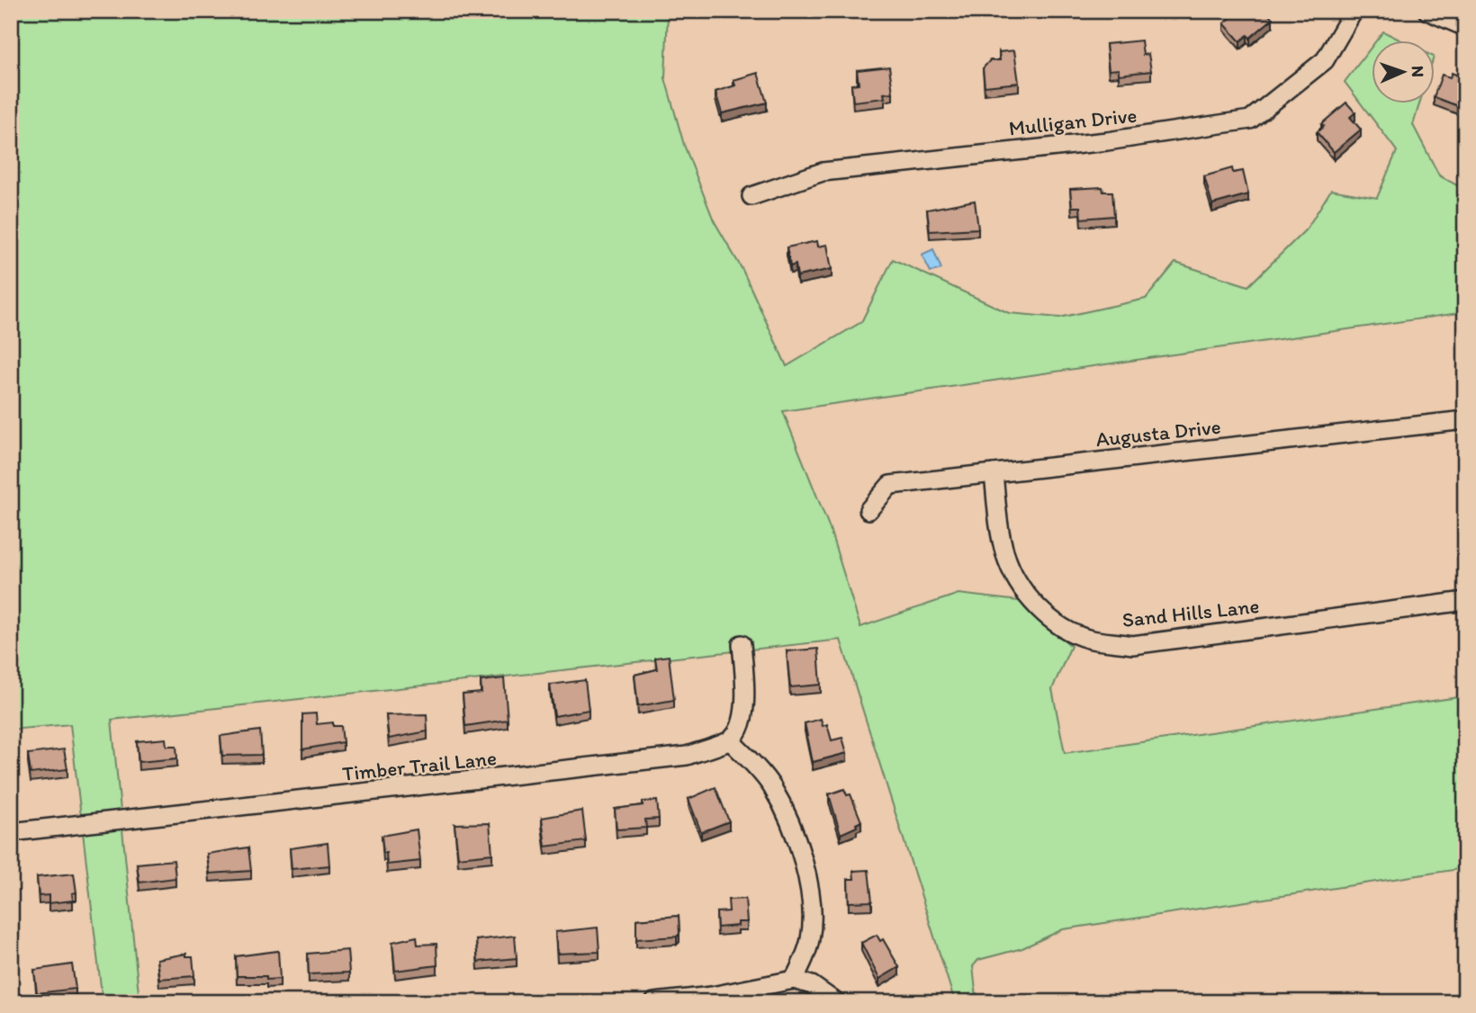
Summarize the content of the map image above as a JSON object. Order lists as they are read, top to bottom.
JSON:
{
  "streets": {
    "street": [
      "Mulligan Drive",
      "Augusta Drive",
      "Sand Hills Lane",
      "Timber Trail Lane"
    ]
  },
  "crossings": [
    ["Augusta Drive", "Sand Hills Lane"]
  ],
  "north": "right"
}
